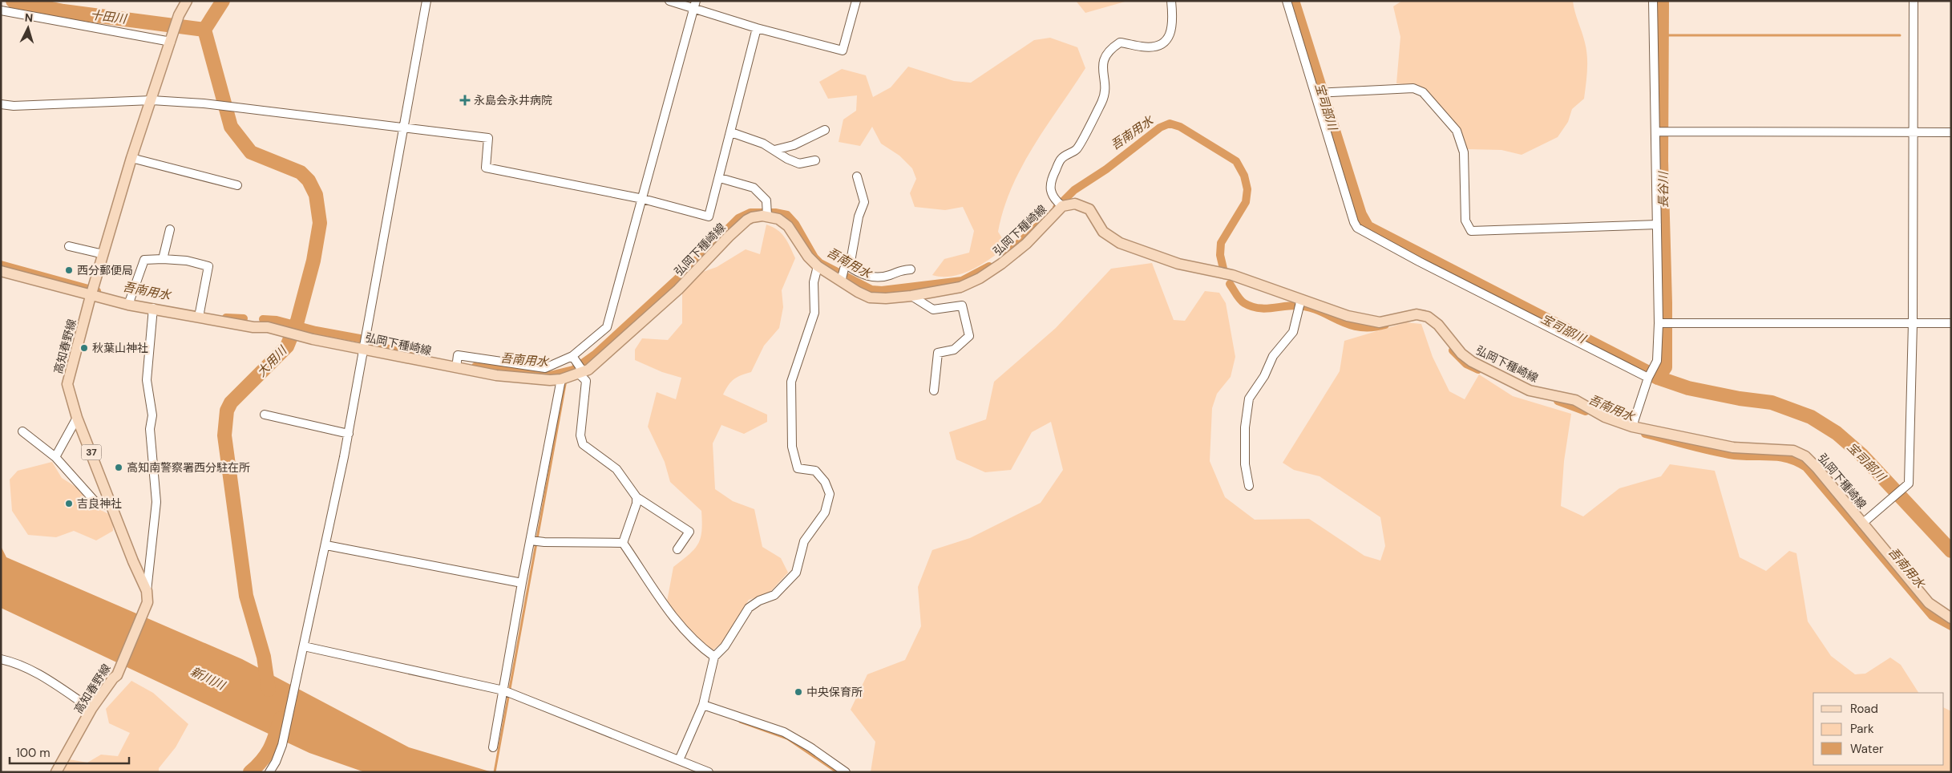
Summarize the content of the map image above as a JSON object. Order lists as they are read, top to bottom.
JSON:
{
  "streets": {
    "main road": ["弘岡下種崎線", "高知春野線", "37"]
  },
  "crossings": [
    ["弘岡下種崎線", "高知春野線"]
  ],
  "water": [
    "十田川",
    "宝司部川",
    "吾南用水",
    "長谷川",
    "大用川",
    "新川川"
  ],
  "places": {
    "health": ["永島会永井病院"],
    "other": [
      "西分郵便局",
      "秋葉山神社",
      "高知南警察署西分駐在所",
      "吉良神社",
      "中央保育所"
    ]
  },
  "legend": ["Road", "Park", "Water"],
  "scale_bar": "100 m",
  "north": "top"
}
